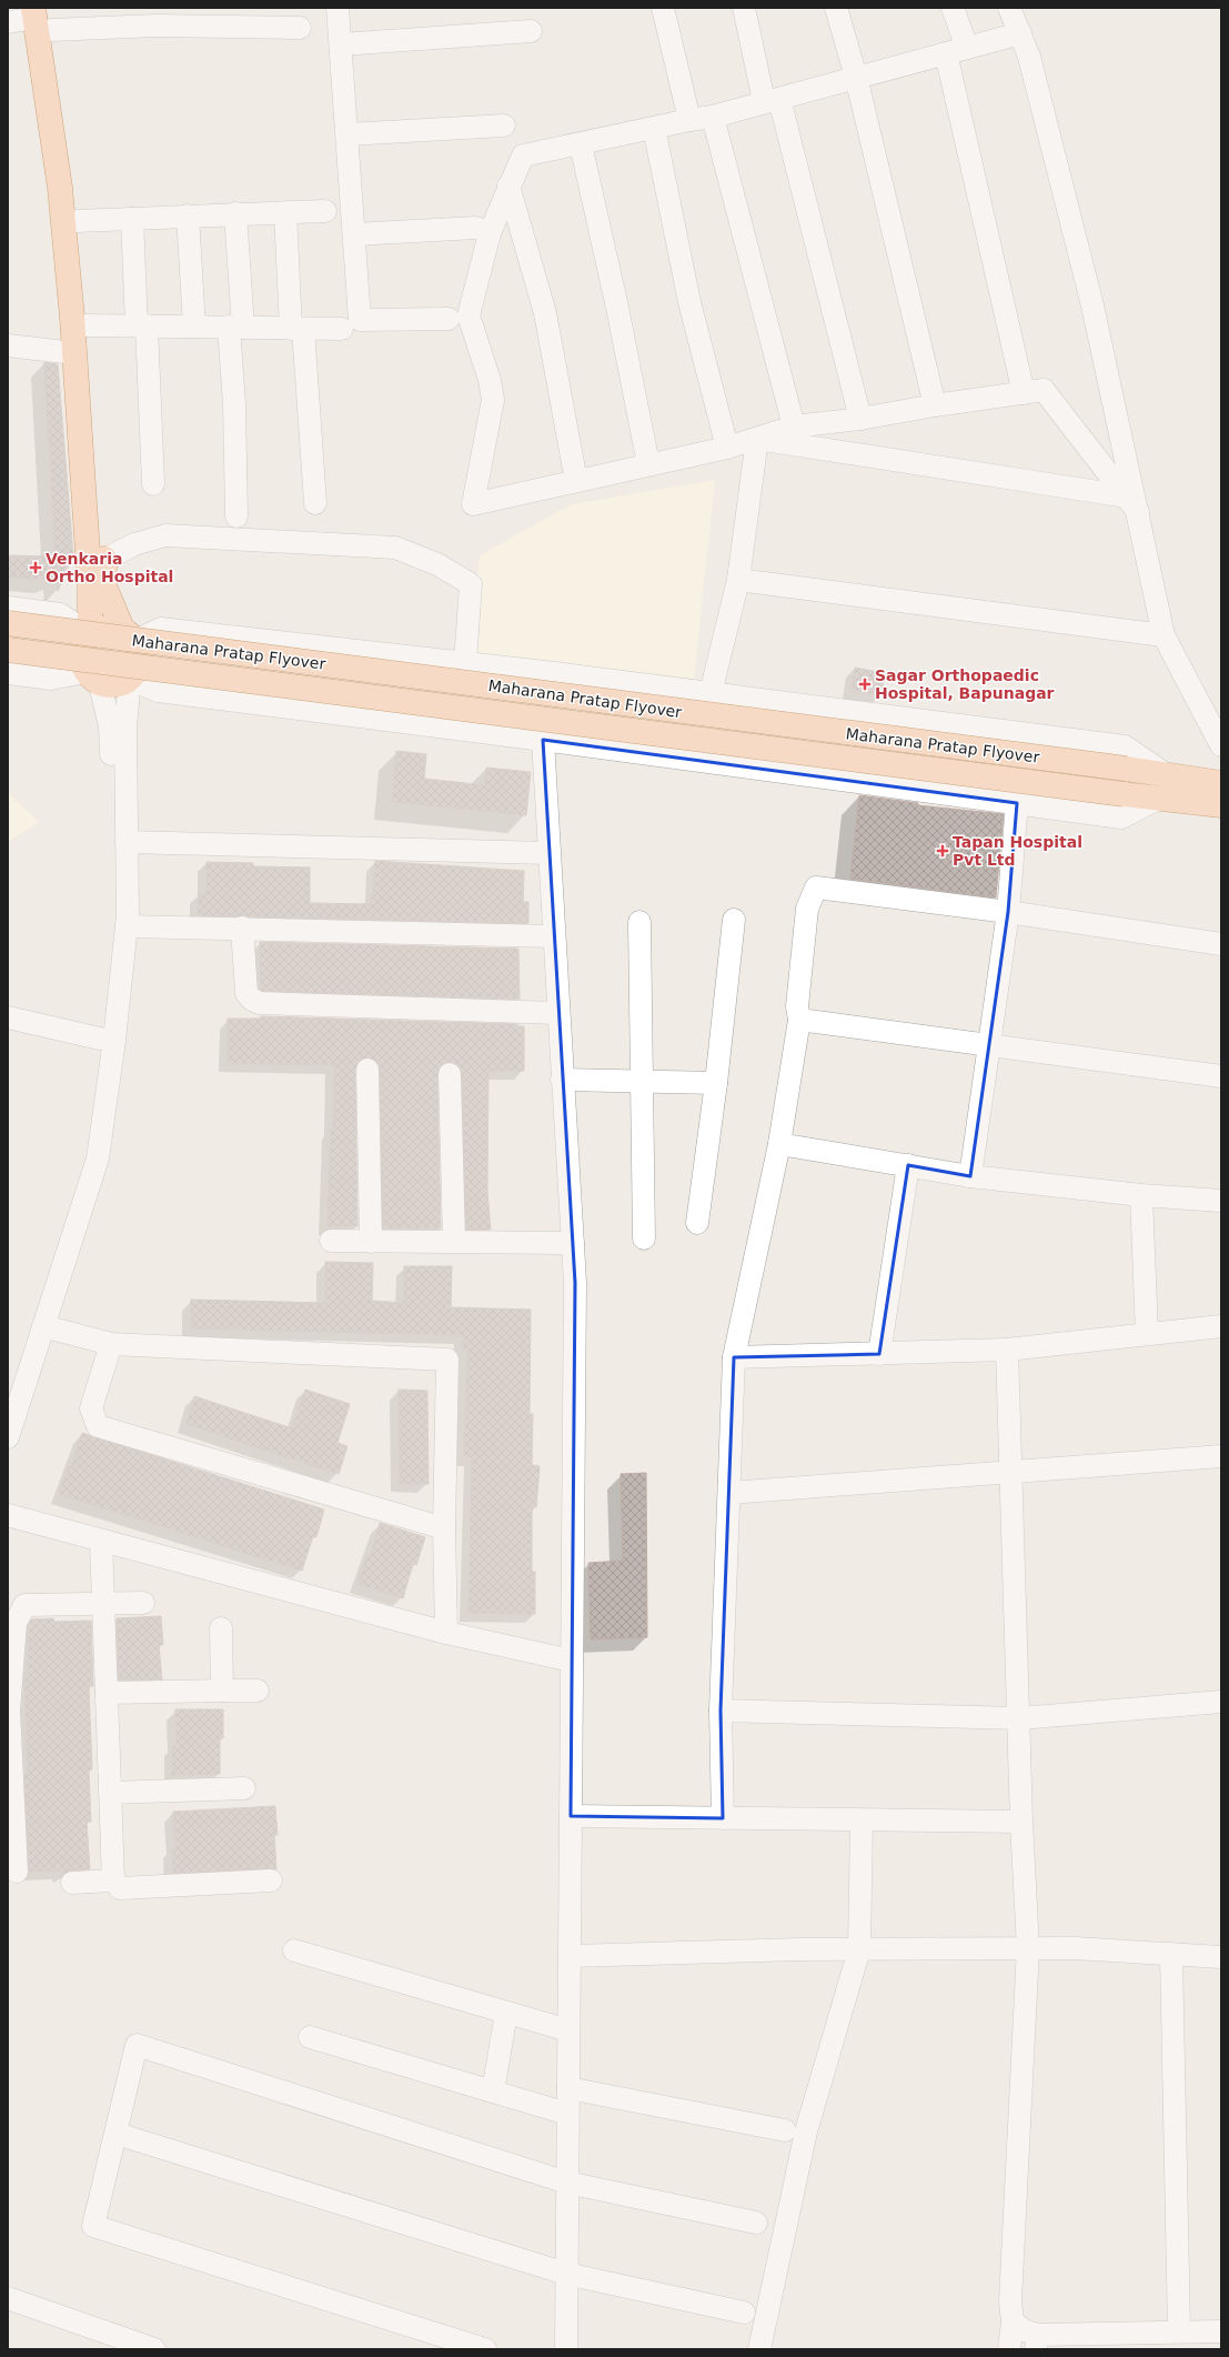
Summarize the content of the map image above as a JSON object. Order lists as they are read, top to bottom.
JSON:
{
  "streets": {
    "main road": ["Maharana Pratap Flyover"]
  },
  "places": {
    "health": ["Venkaria Ortho Hospital", "Sagar Orthopaedic Hospital, Bapunagar", "Tapan Hospital Pvt Ltd"]
  }
}
